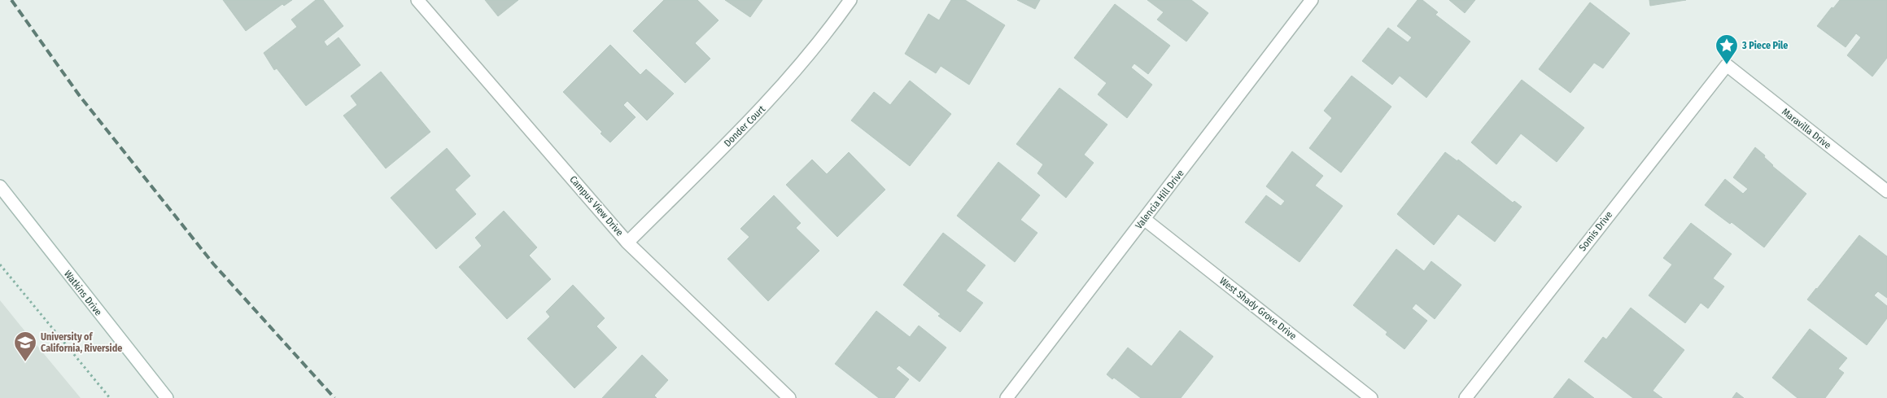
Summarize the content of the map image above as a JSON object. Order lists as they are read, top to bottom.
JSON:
{
  "streets": {
    "street": [
      "Donder Court",
      "Maravilla Drive",
      "Valencia Hill Drive",
      "Campus View Drive",
      "Somis Drive",
      "Watkins Drive",
      "West Shady Grove Drive"
    ]
  },
  "crossings": [
    ["Donder Court", "Campus View Drive"],
    ["Maravilla Drive", "Somis Drive"],
    ["Valencia Hill Drive", "West Shady Grove Drive"]
  ],
  "places": {
    "place": ["3 Piece Pile"],
    "school or university": ["University of California, Riverside"]
  }
}
